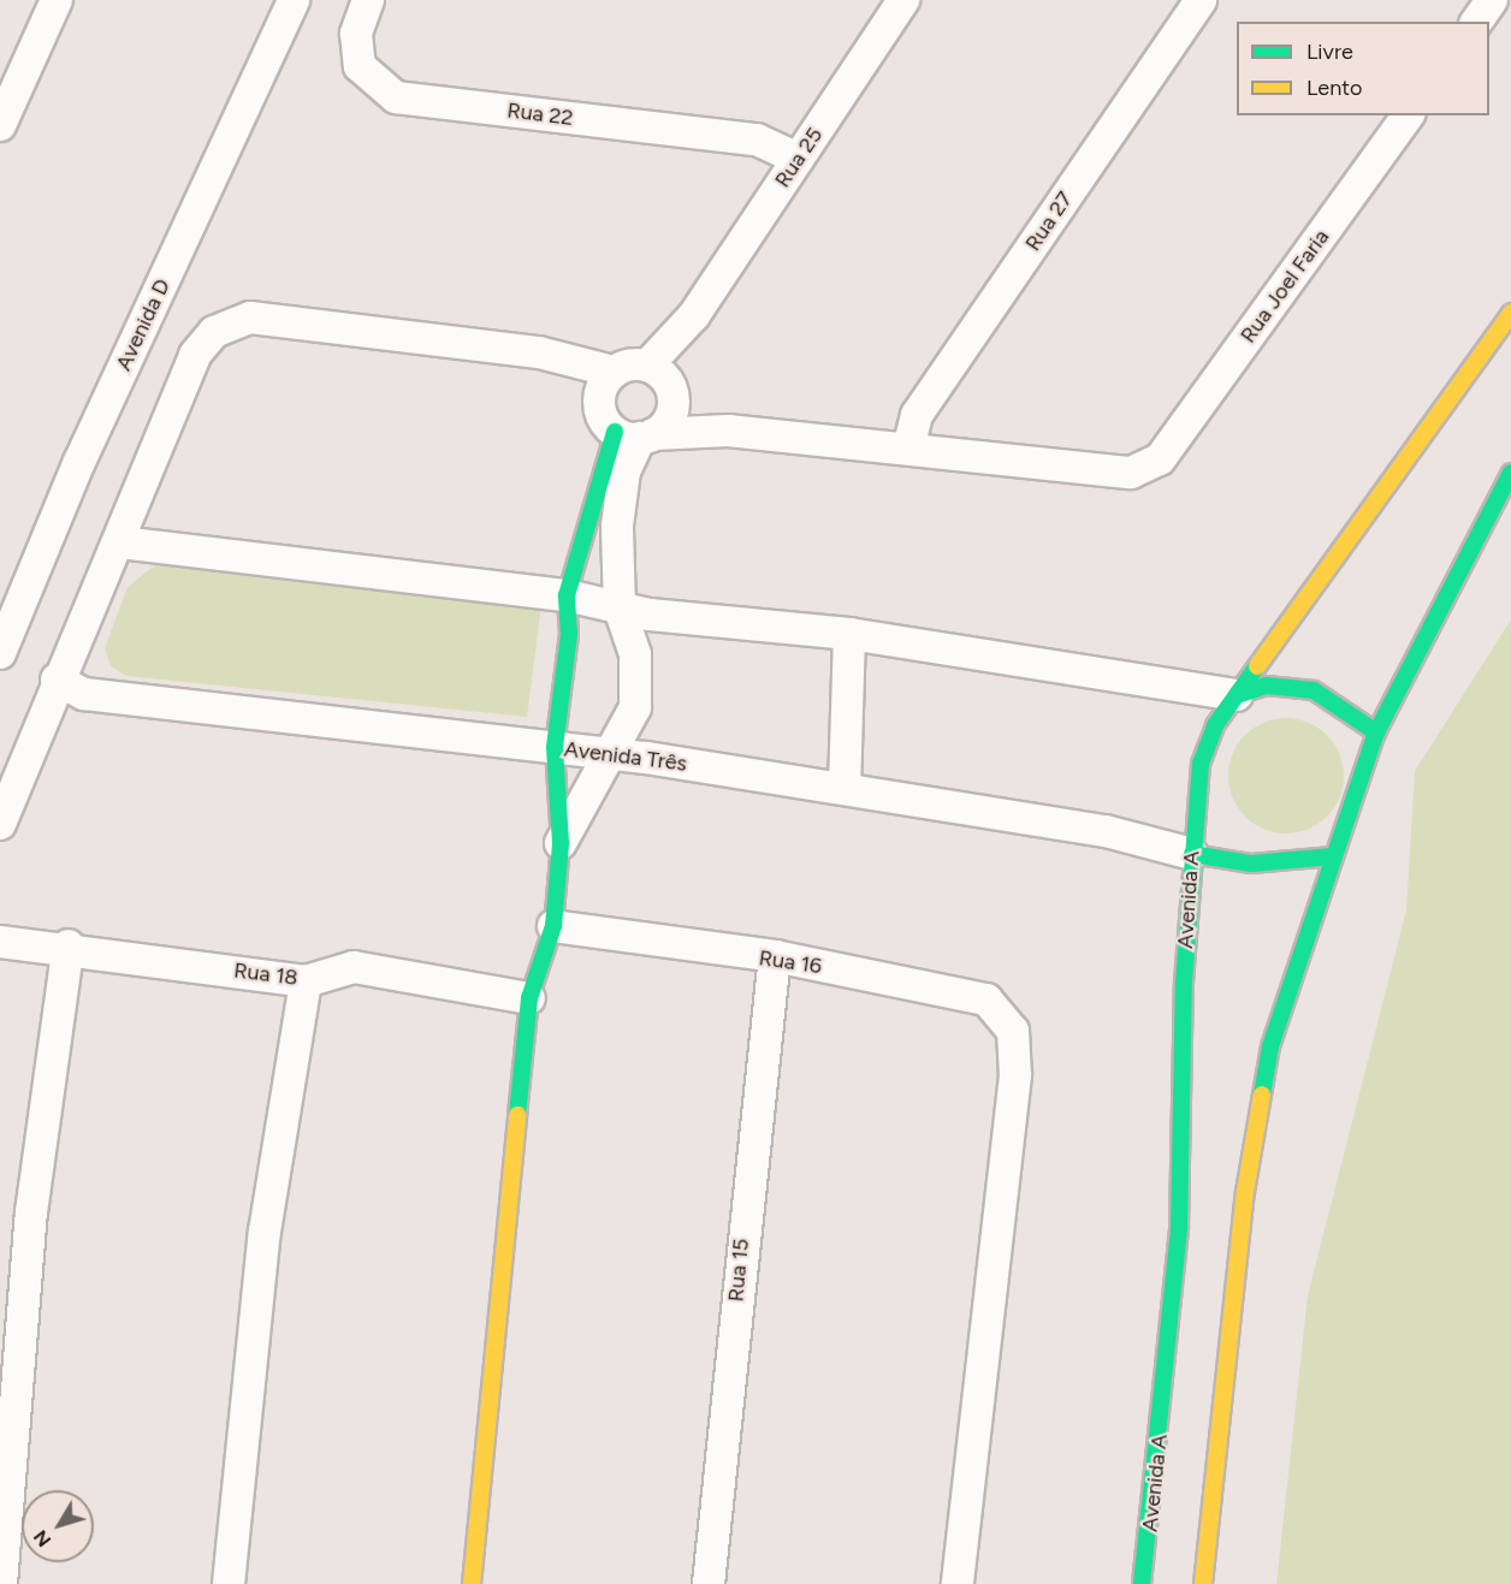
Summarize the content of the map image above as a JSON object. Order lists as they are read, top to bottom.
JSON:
{
  "streets": {
    "main road": ["Avenida A"],
    "street": [
      "Rua 22",
      "Rua 25",
      "Rua 27",
      "Rua Joel Faria",
      "Avenida D",
      "Avenida Três",
      "Rua 16",
      "Rua 18",
      "Rua 15"
    ]
  },
  "crossings": [
    ["Rua 22", "Rua 25"],
    ["Rua 27", "Rua Joel Faria"],
    ["Avenida Três", "Avenida A"],
    ["Rua 16", "Rua 15"]
  ],
  "legend": ["Livre", "Lento"],
  "north": "bottom left"
}
